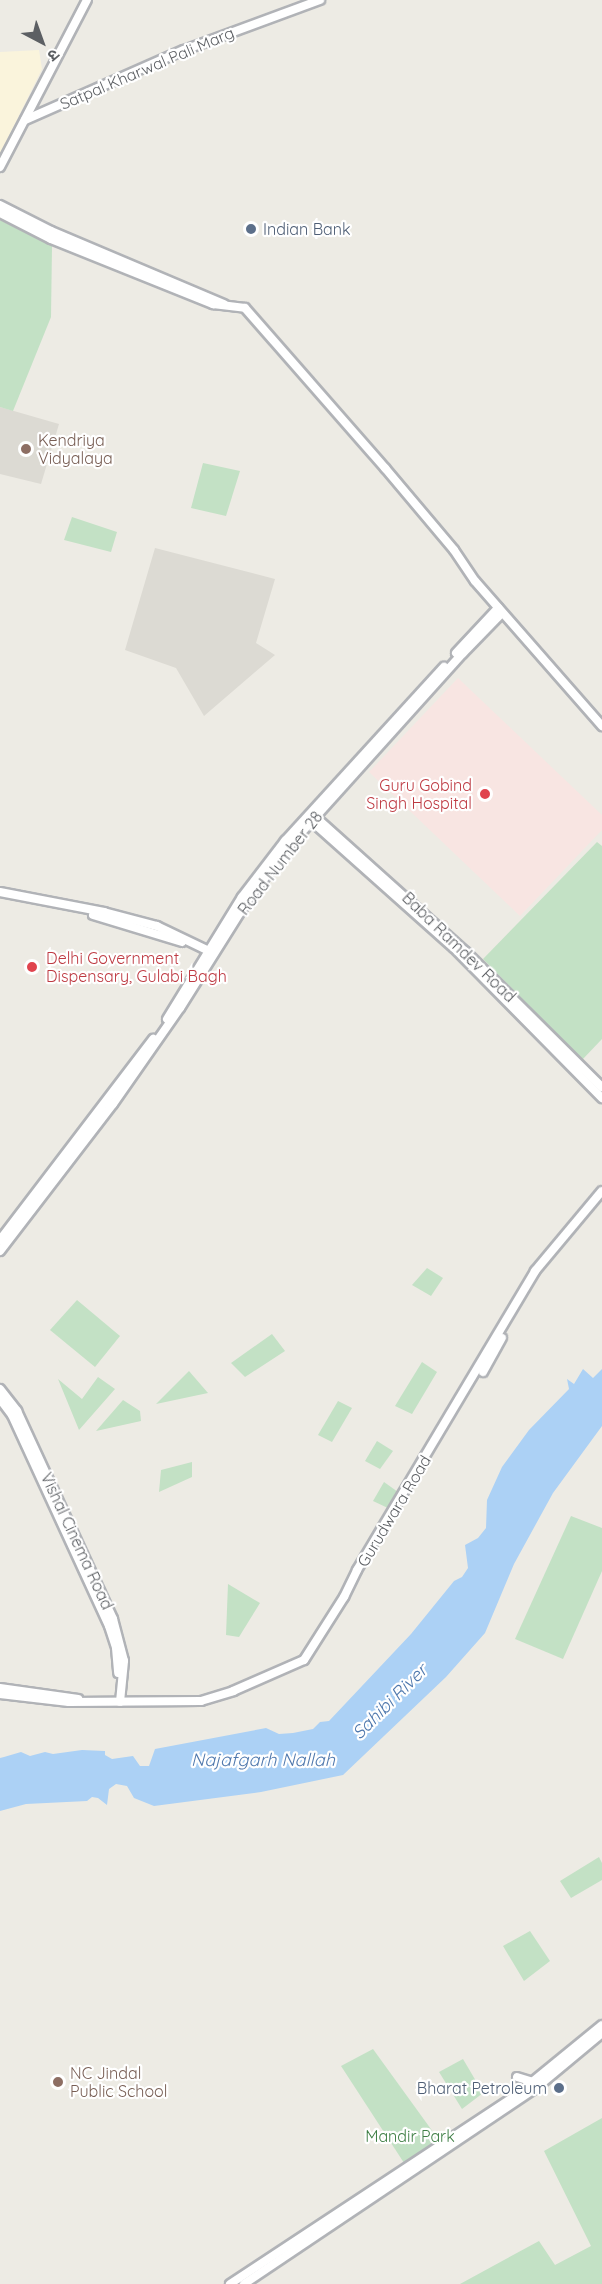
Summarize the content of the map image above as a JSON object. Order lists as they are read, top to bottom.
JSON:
{
  "streets": {
    "street": [
      "Satpal Kharwal Pali Marg",
      "Road Number 28",
      "Baba Ramdev Road",
      "Gurudwara Road",
      "Vishal Cinema Road"
    ]
  },
  "crossings": [
    ["Road Number 28", "Baba Ramdev Road"]
  ],
  "water": ["Sahibi River", "Najafgarh Nallah"],
  "parks": ["Mandir Park"],
  "places": [
    "Indian Bank",
    "Kendriya Vidyalaya",
    "Guru Gobind Singh Hospital",
    "Delhi Government Dispensary, Gulabi Bagh",
    "NC Jindal Public School",
    "Bharat Petroleum"
  ],
  "north": "bottom right"
}
